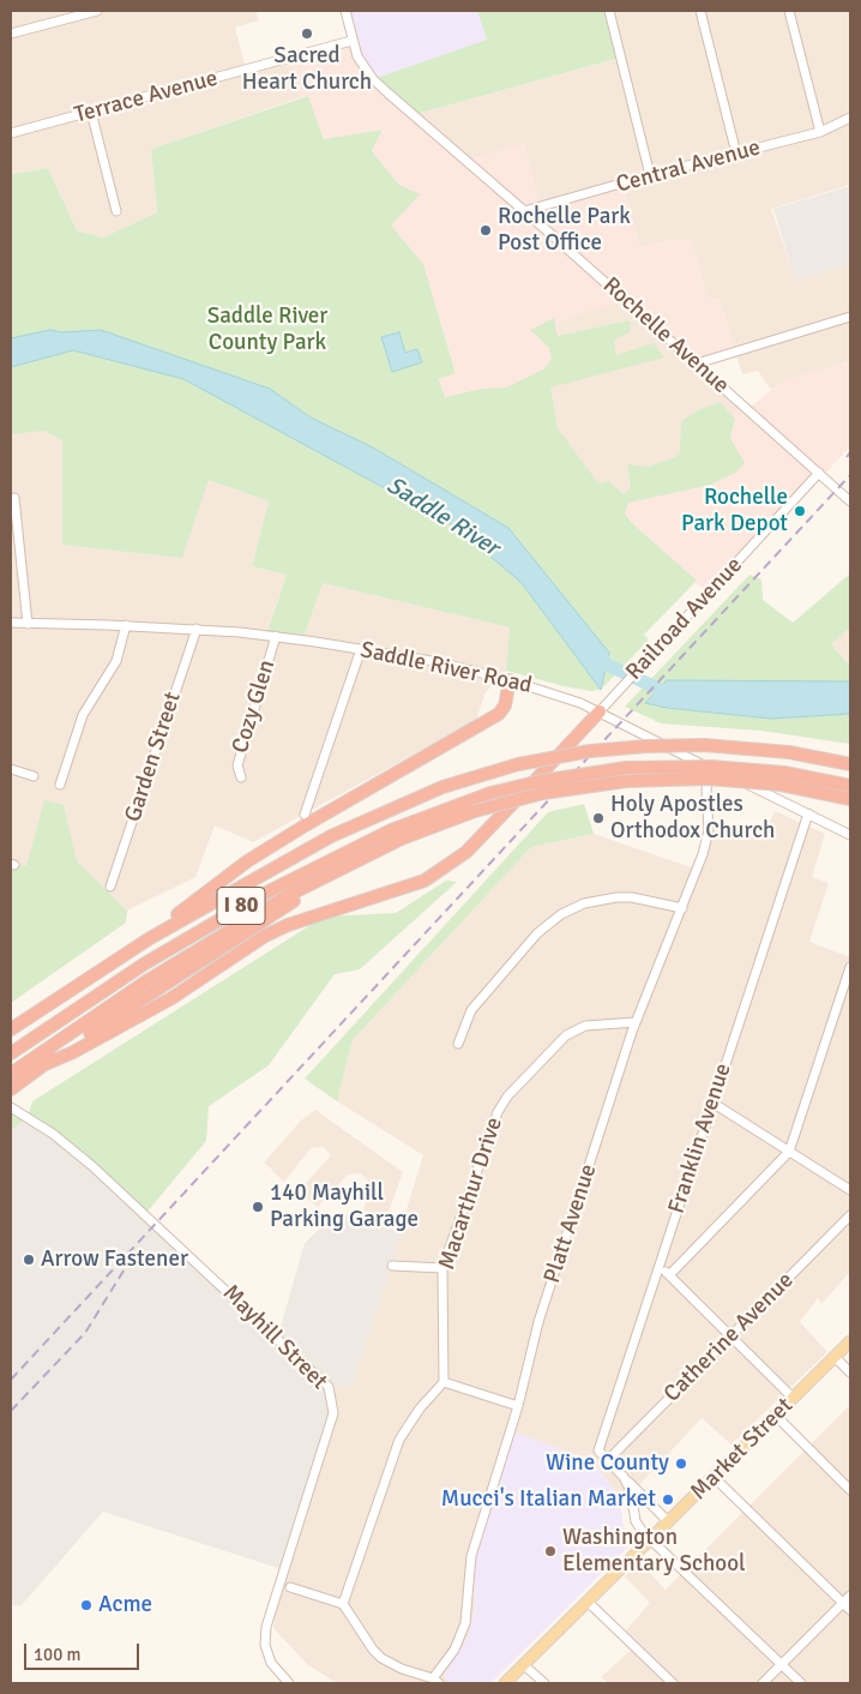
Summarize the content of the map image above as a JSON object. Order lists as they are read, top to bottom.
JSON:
{
  "streets": {
    "highway": ["I 80"],
    "main road": ["Market Street"],
    "street": [
      "Terrace Avenue",
      "Central Avenue",
      "Rochelle Avenue",
      "Railroad Avenue",
      "Saddle River Road",
      "Cozy Glen",
      "Garden Street",
      "Franklin Avenue",
      "Macarthur Drive",
      "Platt Avenue",
      "Mayhill Street",
      "Catherine Avenue"
    ]
  },
  "crossings": [
    ["Terrace Avenue", "Rochelle Avenue"],
    ["Central Avenue", "Rochelle Avenue"],
    ["Rochelle Avenue", "Railroad Avenue"],
    ["Railroad Avenue", "Saddle River Road"],
    ["Saddle River Road", "Cozy Glen"],
    ["Saddle River Road", "Garden Street"],
    ["Saddle River Road", "Franklin Avenue"],
    ["Saddle River Road", "Platt Avenue"],
    ["Franklin Avenue", "Catherine Avenue"],
    ["Macarthur Drive", "Platt Avenue"]
  ],
  "water": ["Saddle River"],
  "parks": ["Saddle River County Park"],
  "places": [
    "Sacred Heart Church",
    "Rochelle Park Post Office",
    "Rochelle Park Depot",
    "Holy Apostles Orthodox Church",
    "140 Mayhill Parking Garage",
    "Arrow Fastener",
    "Wine County",
    "Mucci's Italian Market",
    "Washington Elementary School",
    "Acme"
  ],
  "scale_bar": "100 m"
}
